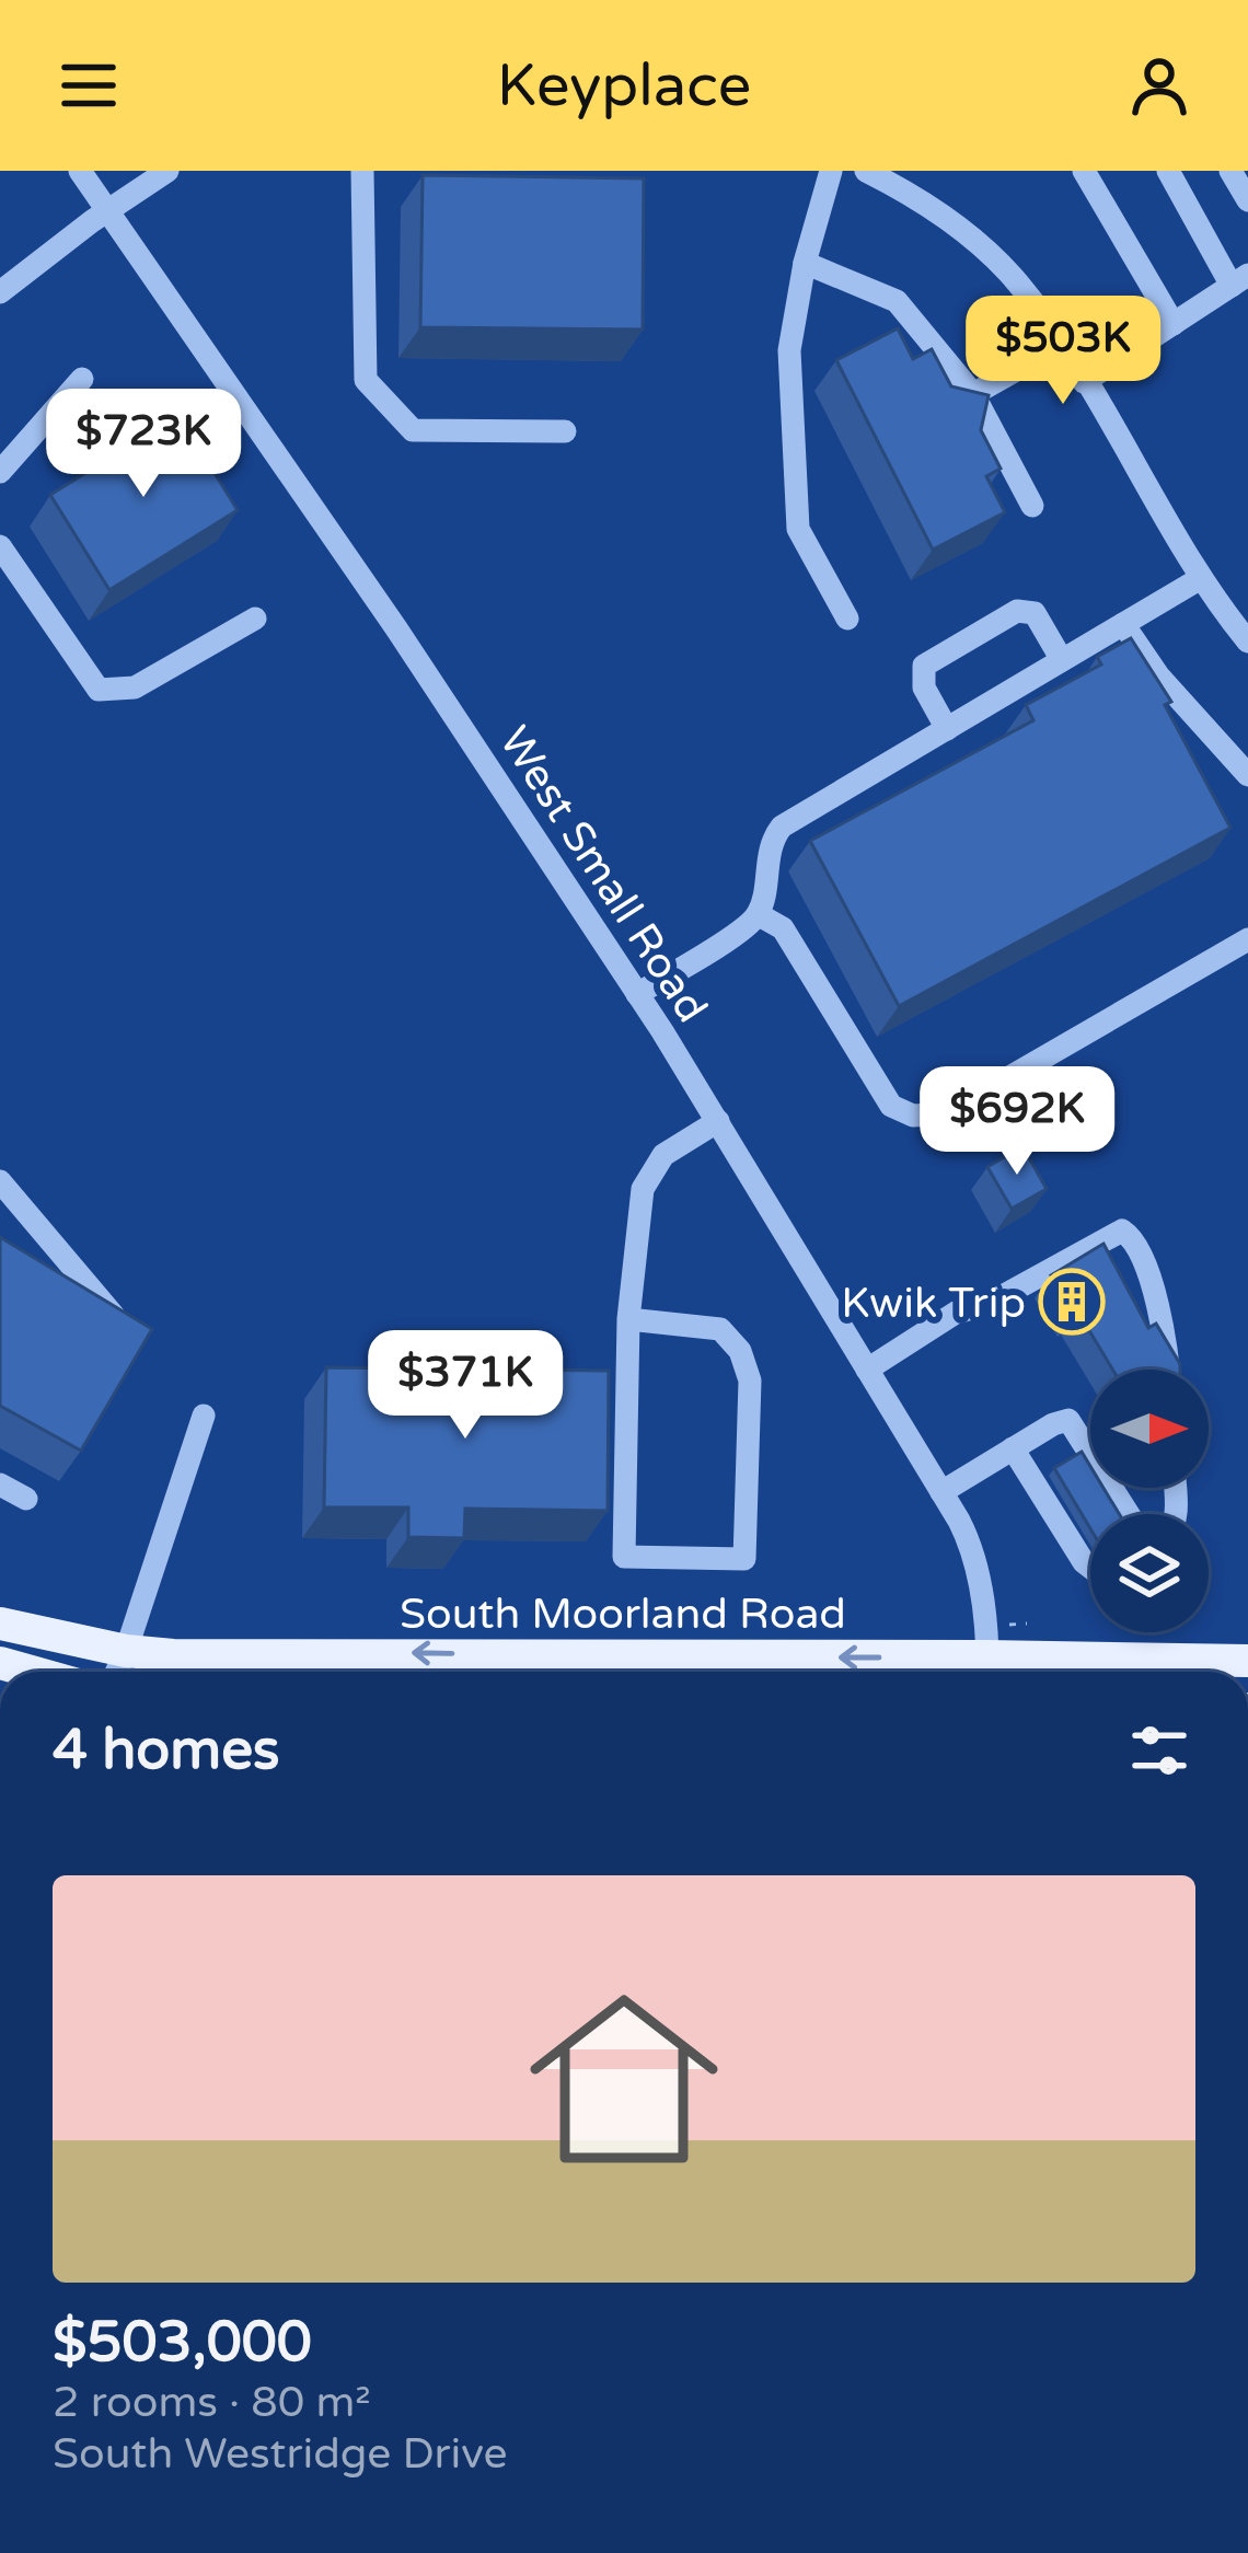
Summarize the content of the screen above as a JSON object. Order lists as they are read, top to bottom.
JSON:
{
  "streets": {
    "main road": ["South Moorland Road"],
    "street": ["West Small Road"]
  },
  "crossings": [
    ["West Small Road", "South Moorland Road"]
  ],
  "one_way": ["South Moorland Road"],
  "places": {
    "building": ["Kwik Trip"]
  },
  "north": "right",
  "page": {
    "header": "Keyplace",
    "price": [
      "$503K",
      "$723K",
      "$692K",
      "$371K"
    ],
    "heading": "4 homes",
    "list": [
      {
        "name": "$503,000",
        "note": "2 rooms · 80 m² · South Westridge Drive"
      }
    ]
  }
}
